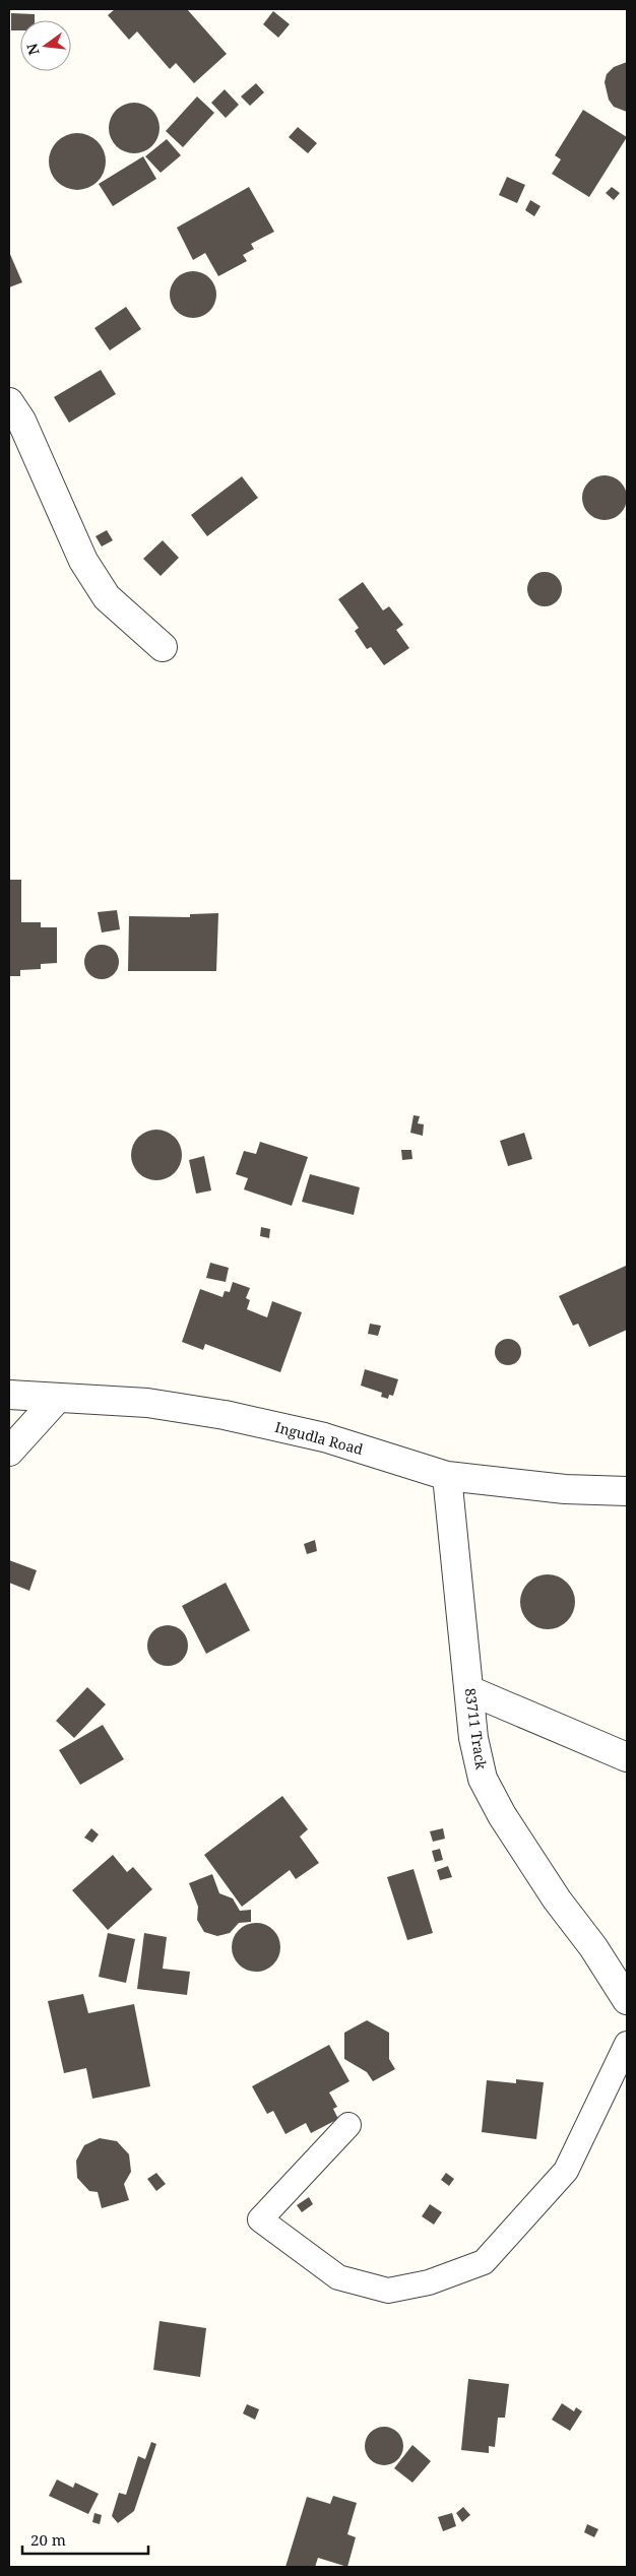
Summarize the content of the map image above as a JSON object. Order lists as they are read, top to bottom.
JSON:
{
  "streets": {
    "street": ["Ingudla Road", "83711 Track"]
  },
  "crossings": [
    ["Ingudla Road", "83711 Track"]
  ],
  "scale_bar": "20 m",
  "north": "left"
}
